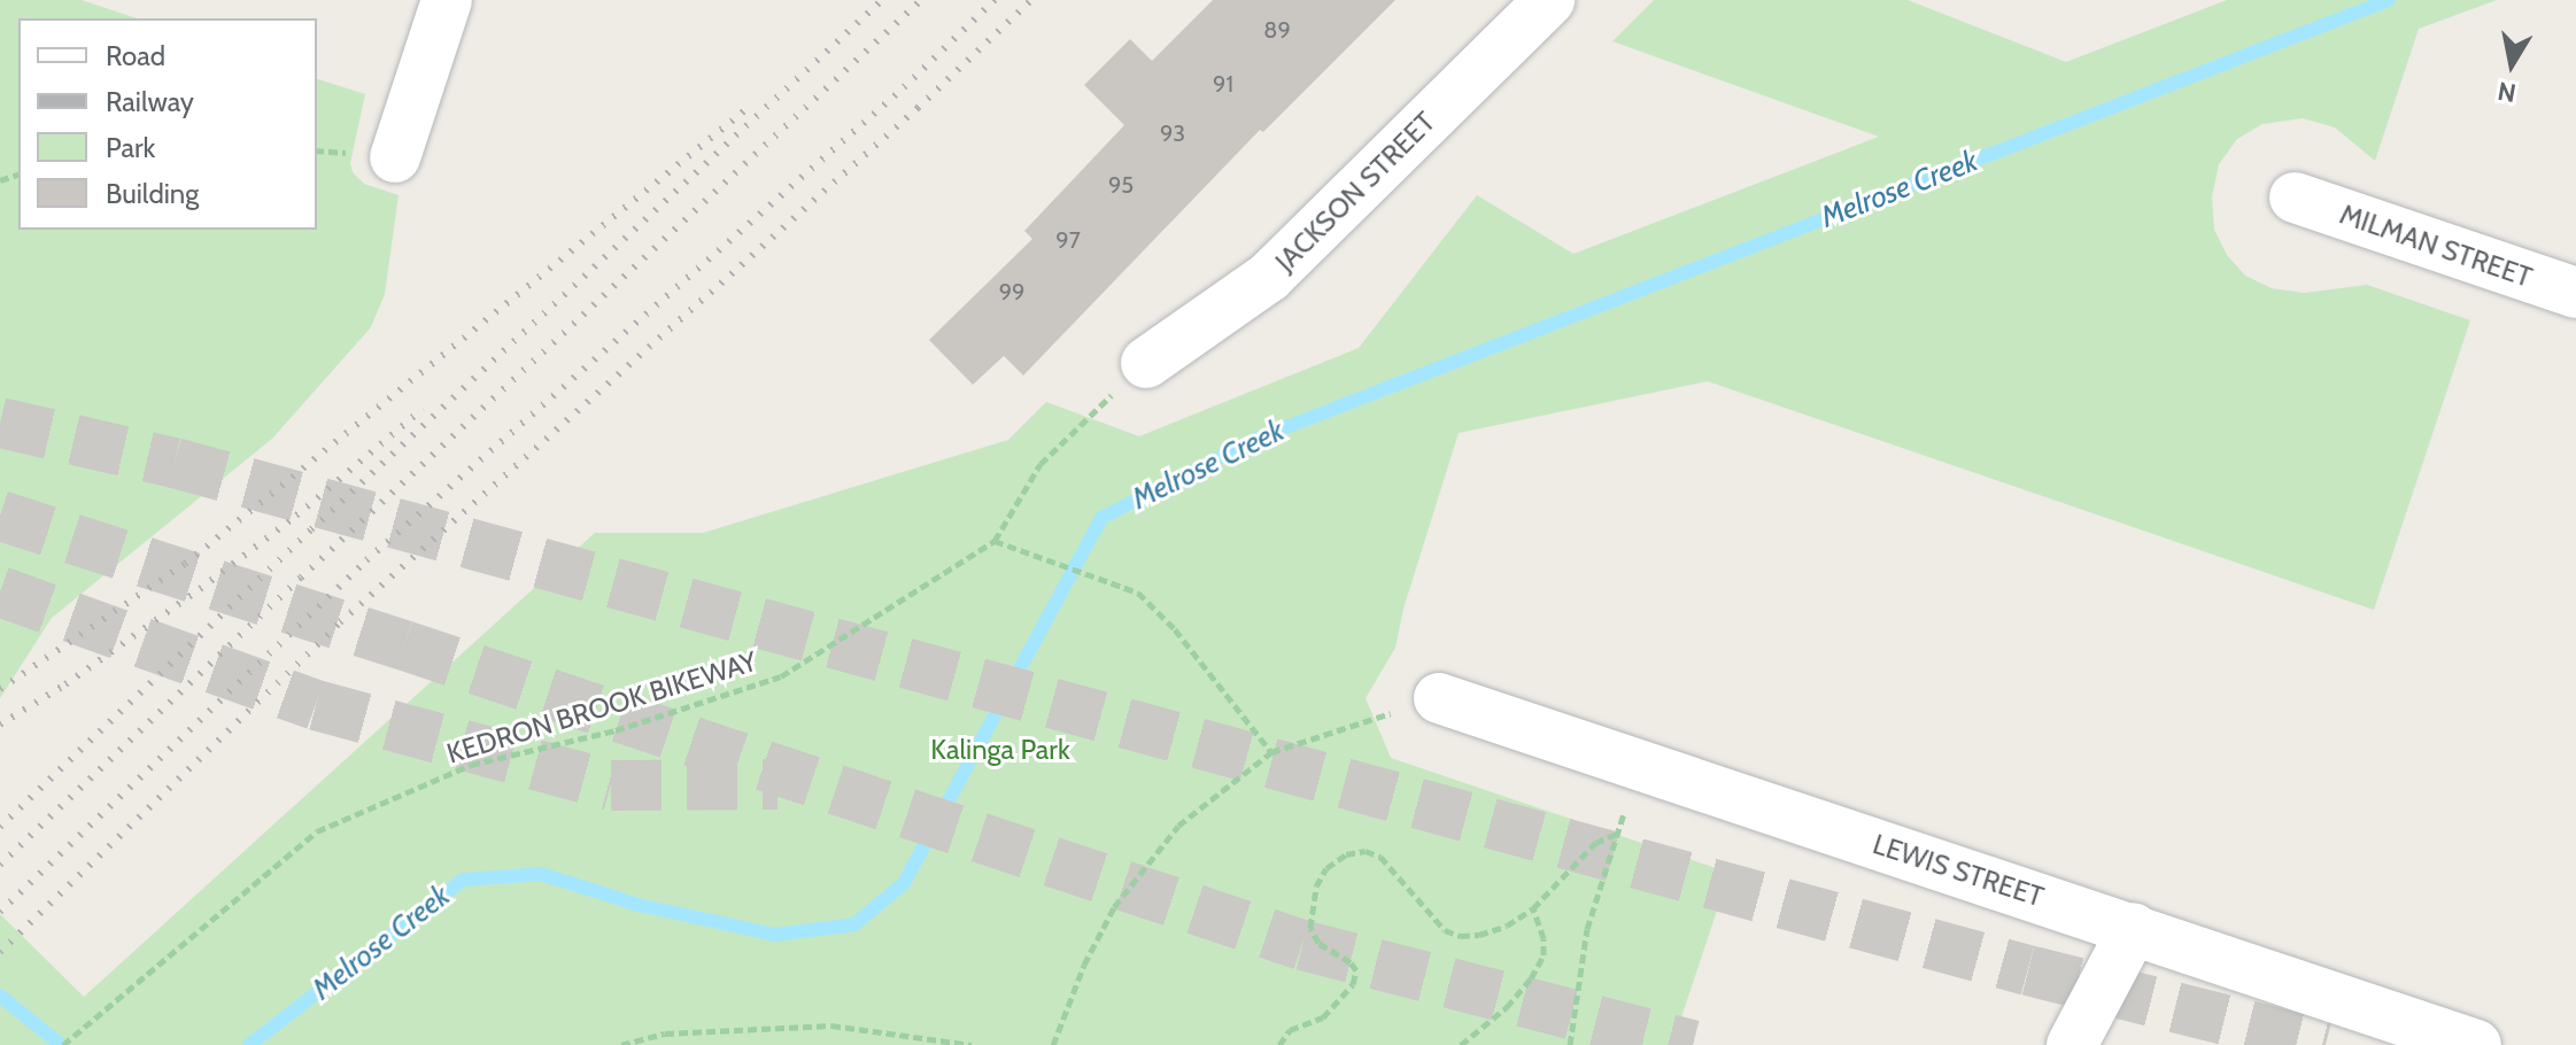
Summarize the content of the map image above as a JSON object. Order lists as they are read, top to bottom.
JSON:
{
  "streets": {
    "street": ["JACKSON STREET", "MILMAN STREET", "LEWIS STREET"],
    "path": ["KEDRON BROOK BIKEWAY"]
  },
  "crossings": [
    ["JACKSON STREET", "KEDRON BROOK BIKEWAY"]
  ],
  "water": ["Melrose Creek"],
  "parks": ["Kalinga Park"],
  "house_numbers": [
    "89",
    "91",
    "93",
    "95",
    "97",
    "99"
  ],
  "legend": [
    "Road",
    "Railway",
    "Park",
    "Building"
  ],
  "north": "bottom"
}
